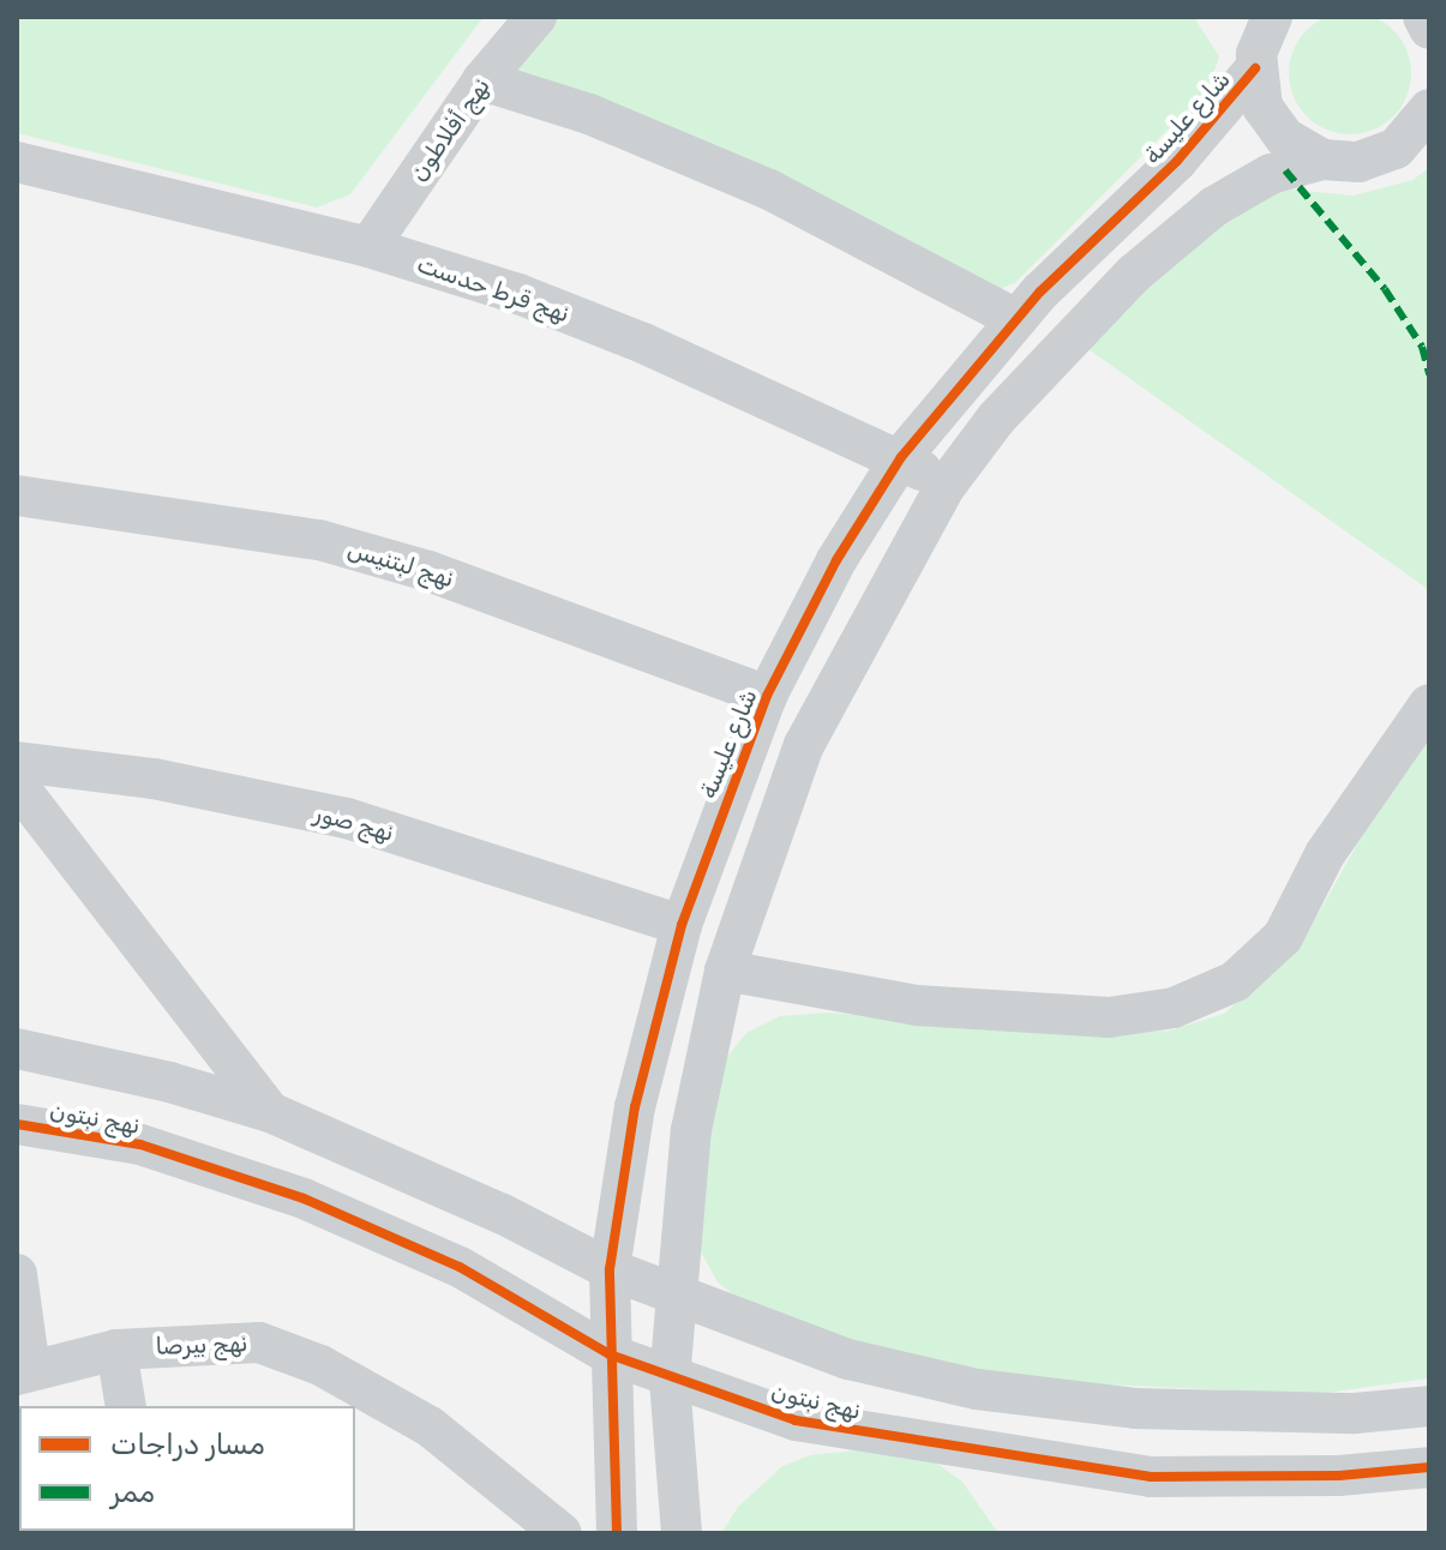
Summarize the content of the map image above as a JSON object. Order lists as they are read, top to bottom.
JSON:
{
  "streets": {
    "street": [
      "شارع عليسة",
      "نهج أفلاطون",
      "نهج قرط حدست",
      "نهج لبتنيس",
      "نهج صور",
      "نهج نبتون",
      "نهج بيرصا"
    ]
  },
  "crossings": [
    ["شارع عليسة", "نهج قرط حدست"],
    ["شارع عليسة", "نهج لبتنيس"],
    ["شارع عليسة", "نهج صور"],
    ["شارع عليسة", "نهج نبتون"],
    ["نهج أفلاطون", "نهج قرط حدست"]
  ],
  "legend": ["مسار دراجات", "ممر"]
}
